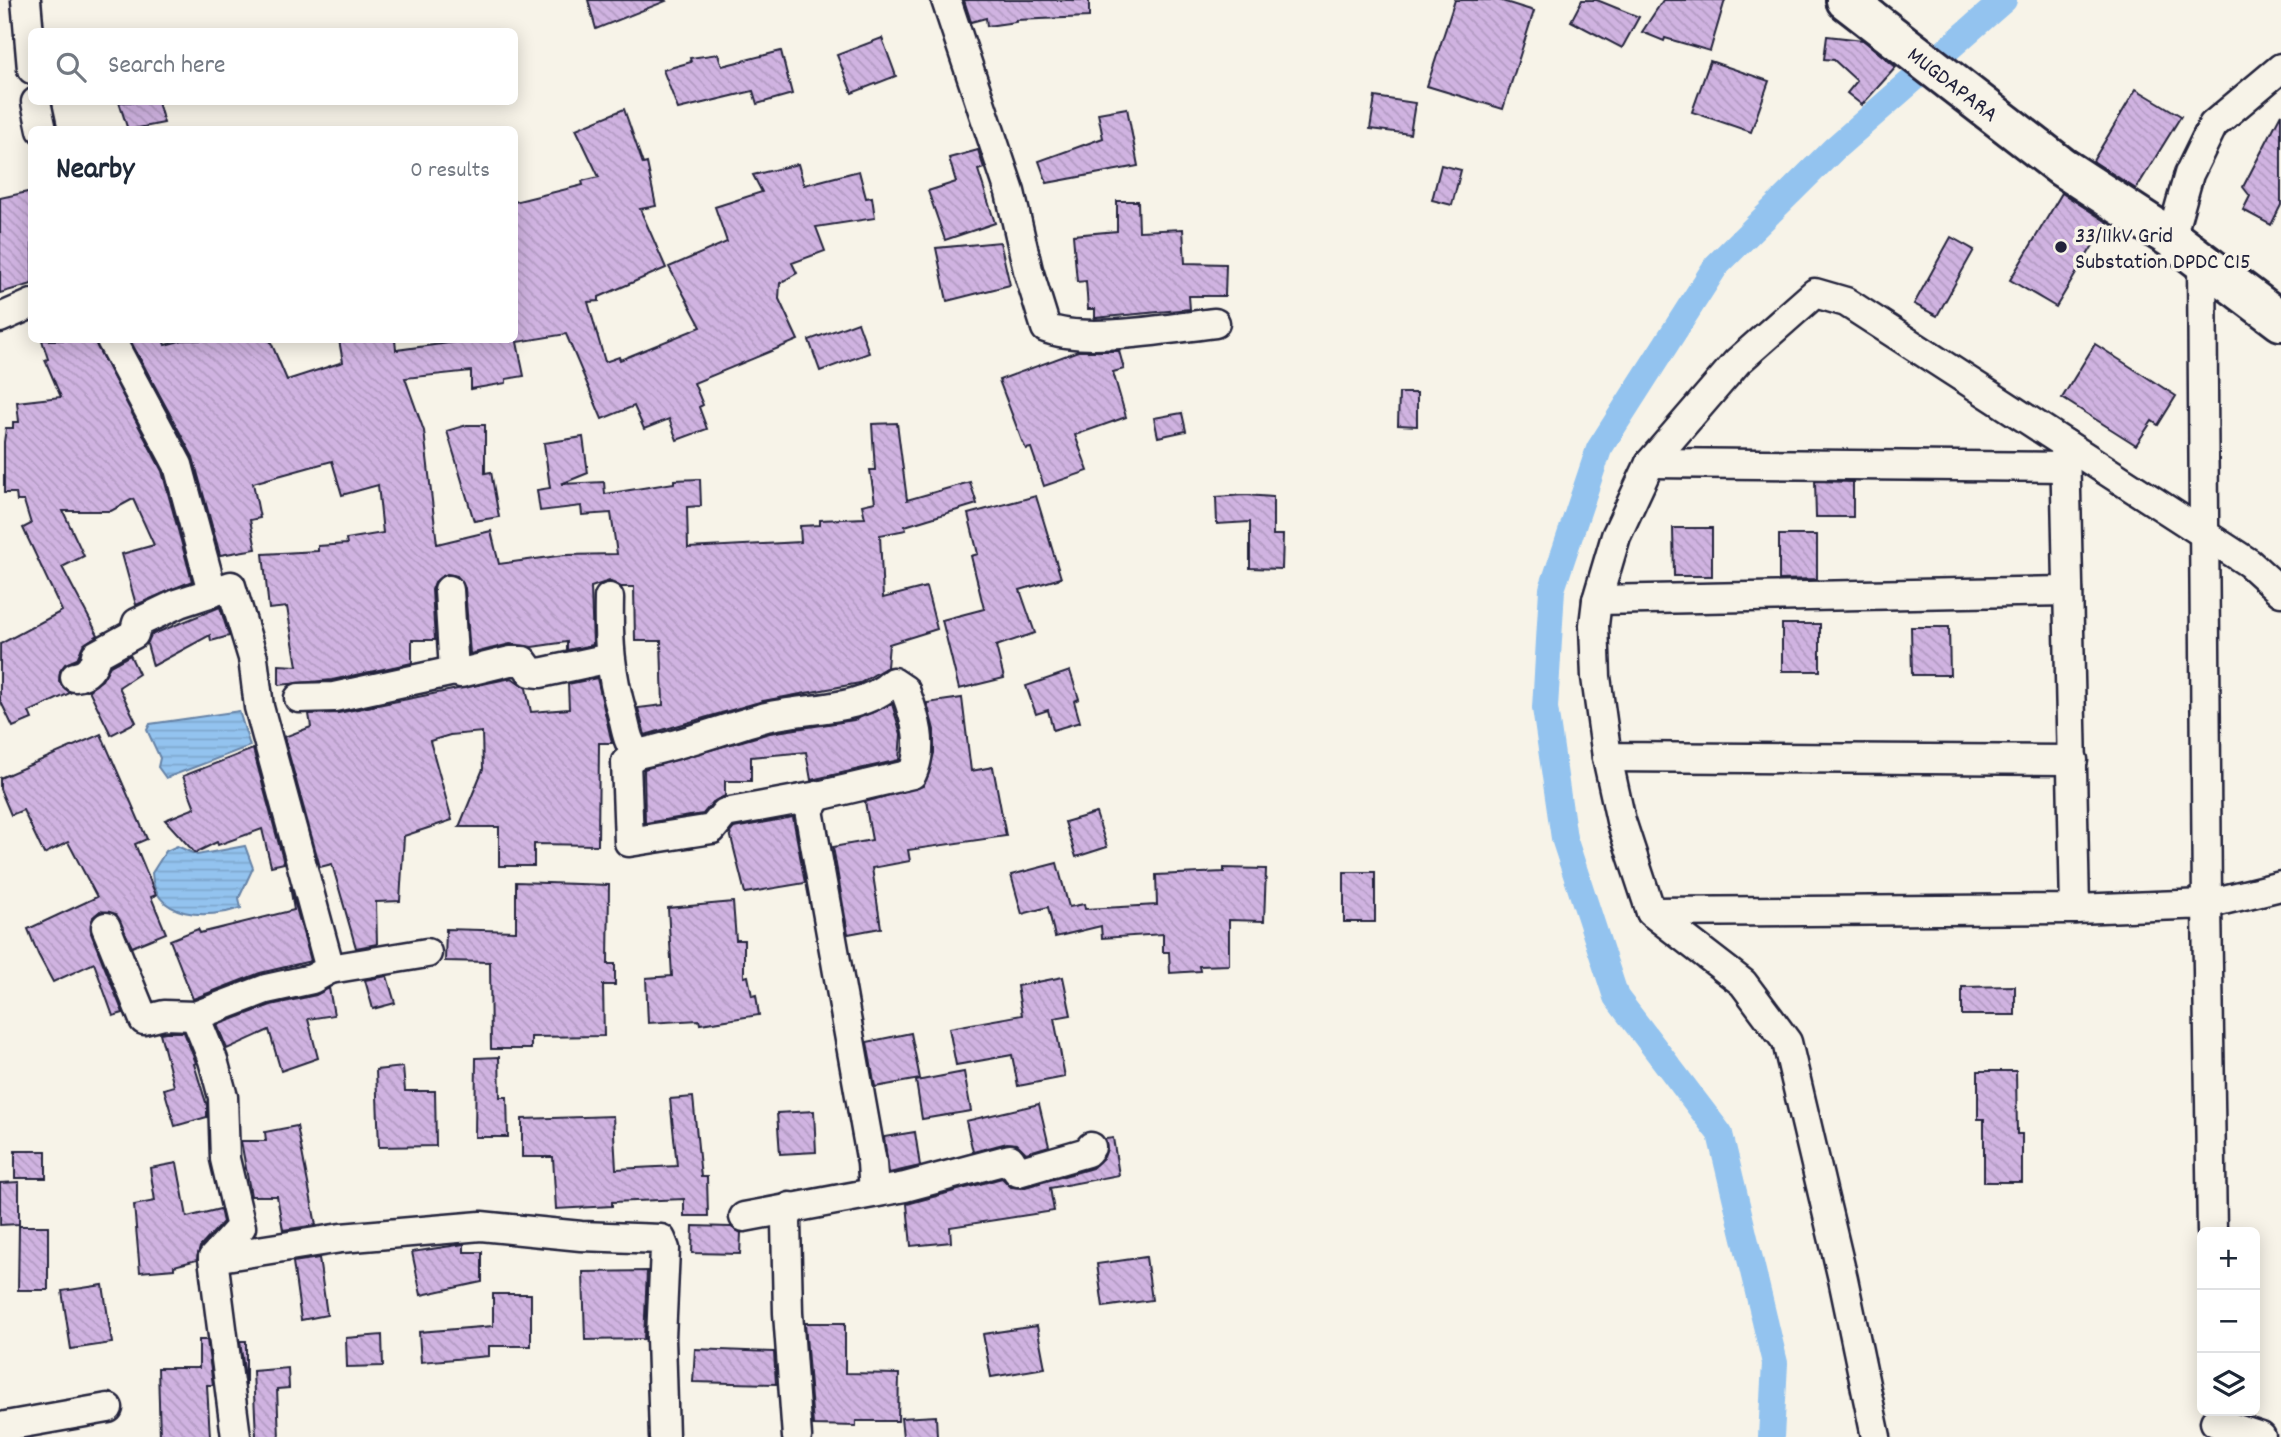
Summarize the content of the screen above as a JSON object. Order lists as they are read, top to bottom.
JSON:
{
  "streets": {
    "street": ["MUGDAPARA"]
  },
  "places": ["33/11kV Grid Substation DPDC C15"],
  "page": {
    "search": "Search here",
    "heading": ["Nearby", "0 results"],
    "map_buttons": ["+", "−"]
  }
}
